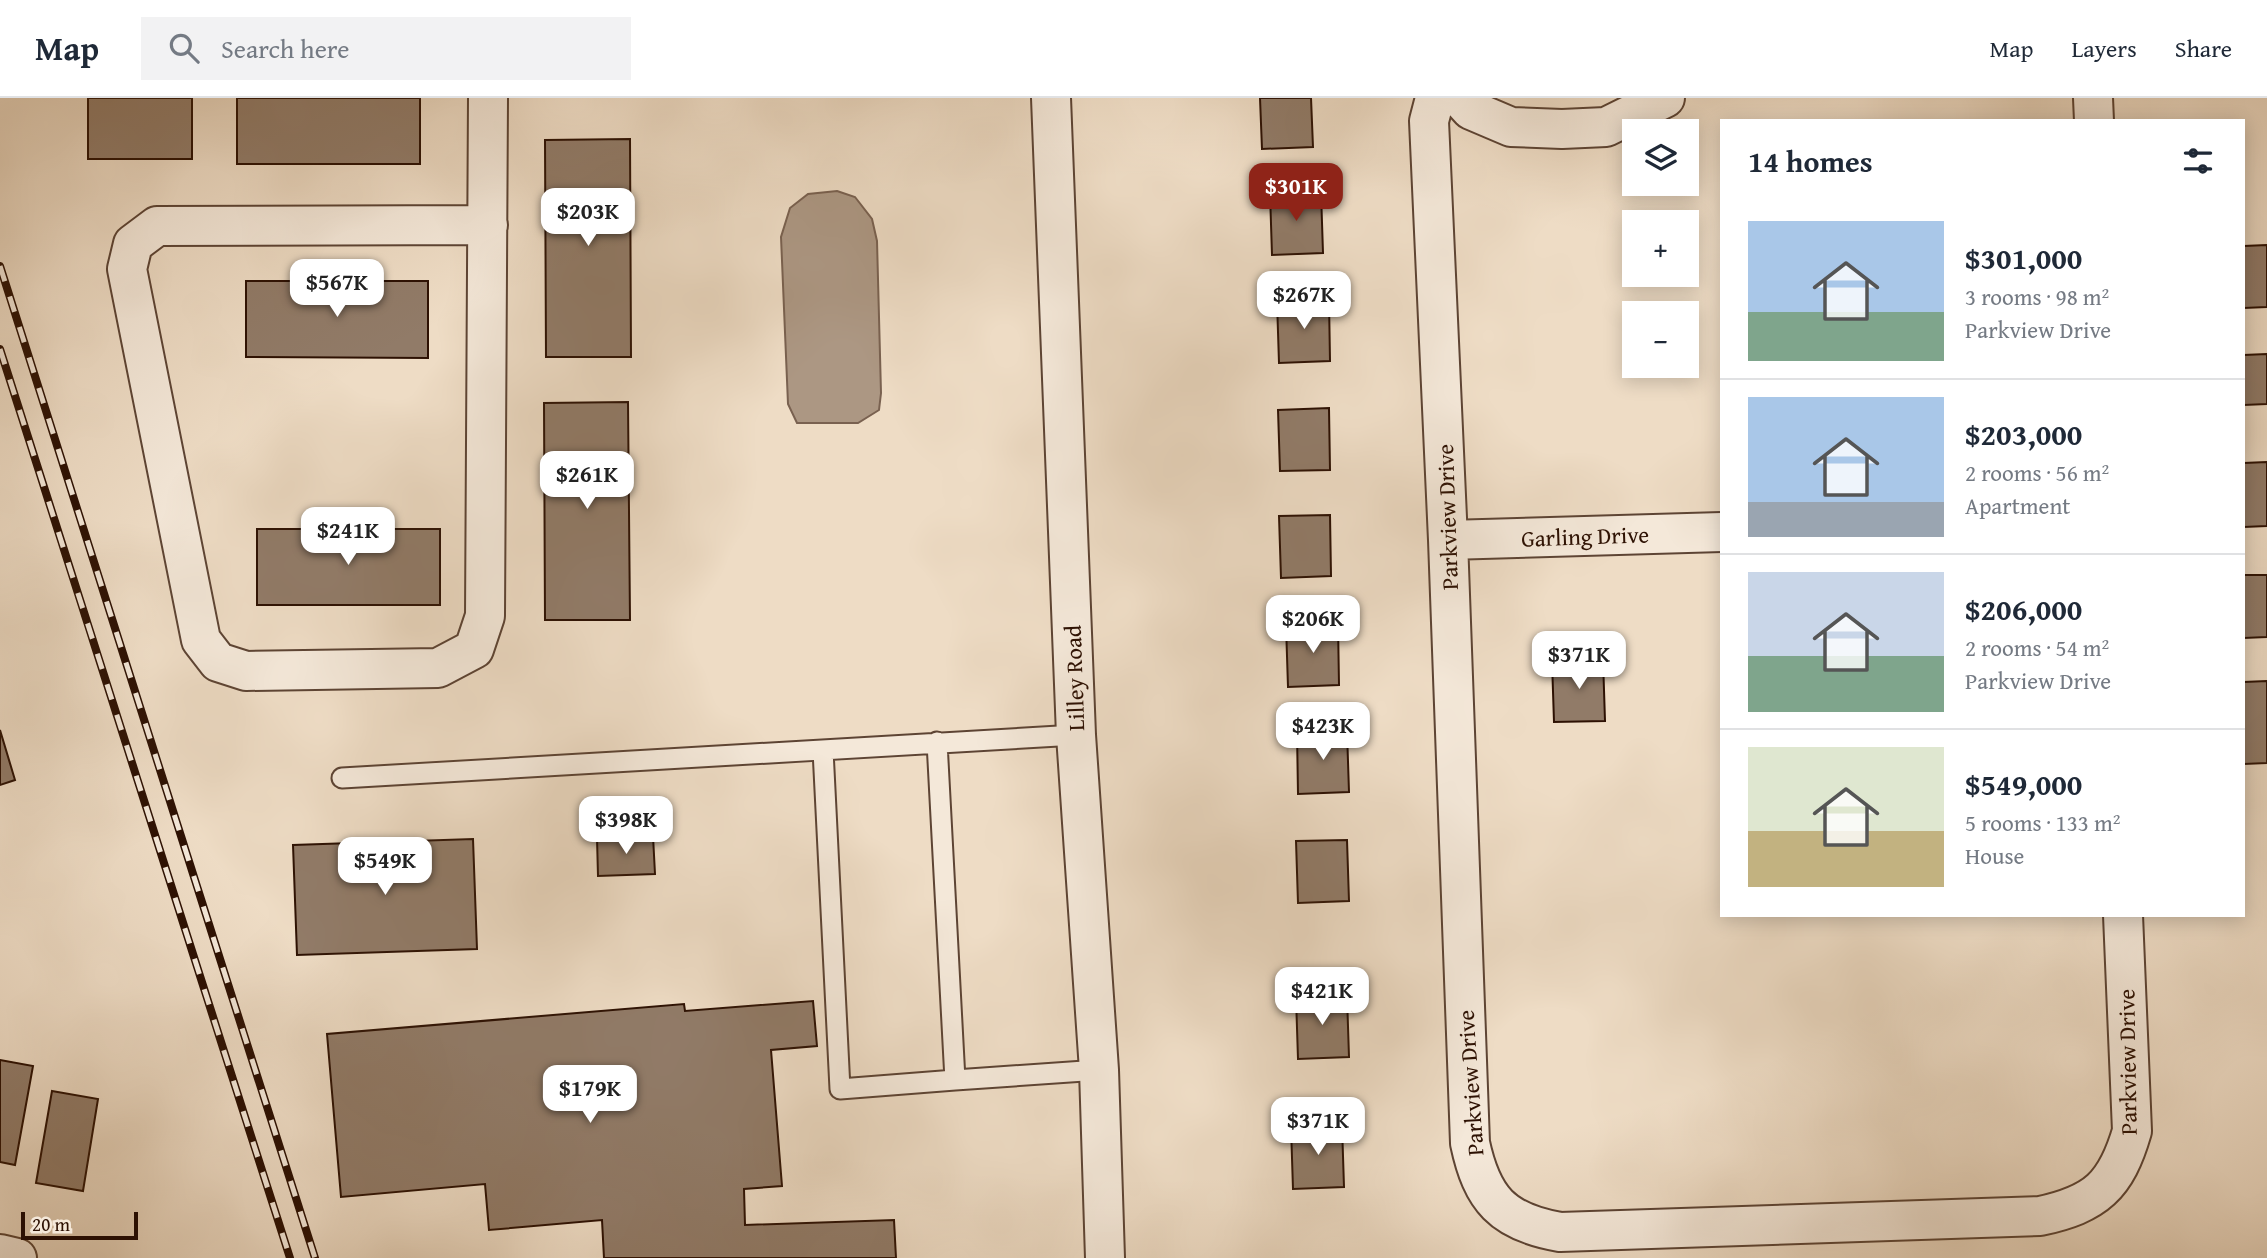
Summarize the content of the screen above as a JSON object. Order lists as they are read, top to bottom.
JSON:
{
  "streets": {
    "street": ["Parkview Drive", "Garling Drive", "Lilley Road"]
  },
  "crossings": [
    ["Parkview Drive", "Garling Drive"]
  ],
  "scale_bar": "20 m",
  "page": {
    "header": "Map",
    "search": "Search here",
    "nav": ["Map", "Layers", "Share"],
    "map_buttons": ["+", "−"],
    "heading": "14 homes",
    "price": [
      "$301K",
      "$203K",
      "$567K",
      "$267K",
      "$261K",
      "$241K",
      "$206K",
      "$371K",
      "$423K",
      "$398K",
      "$549K",
      "$421K",
      "$179K",
      "$371K"
    ],
    "list": [
      {
        "name": "$301,000",
        "note": "3 rooms · 98 m² · Parkview Drive"
      },
      {
        "name": "$203,000",
        "note": "2 rooms · 56 m² · Apartment"
      },
      {
        "name": "$206,000",
        "note": "2 rooms · 54 m² · Parkview Drive"
      },
      {
        "name": "$549,000",
        "note": "5 rooms · 133 m² · House"
      }
    ],
    "scale": "20 m"
  }
}
